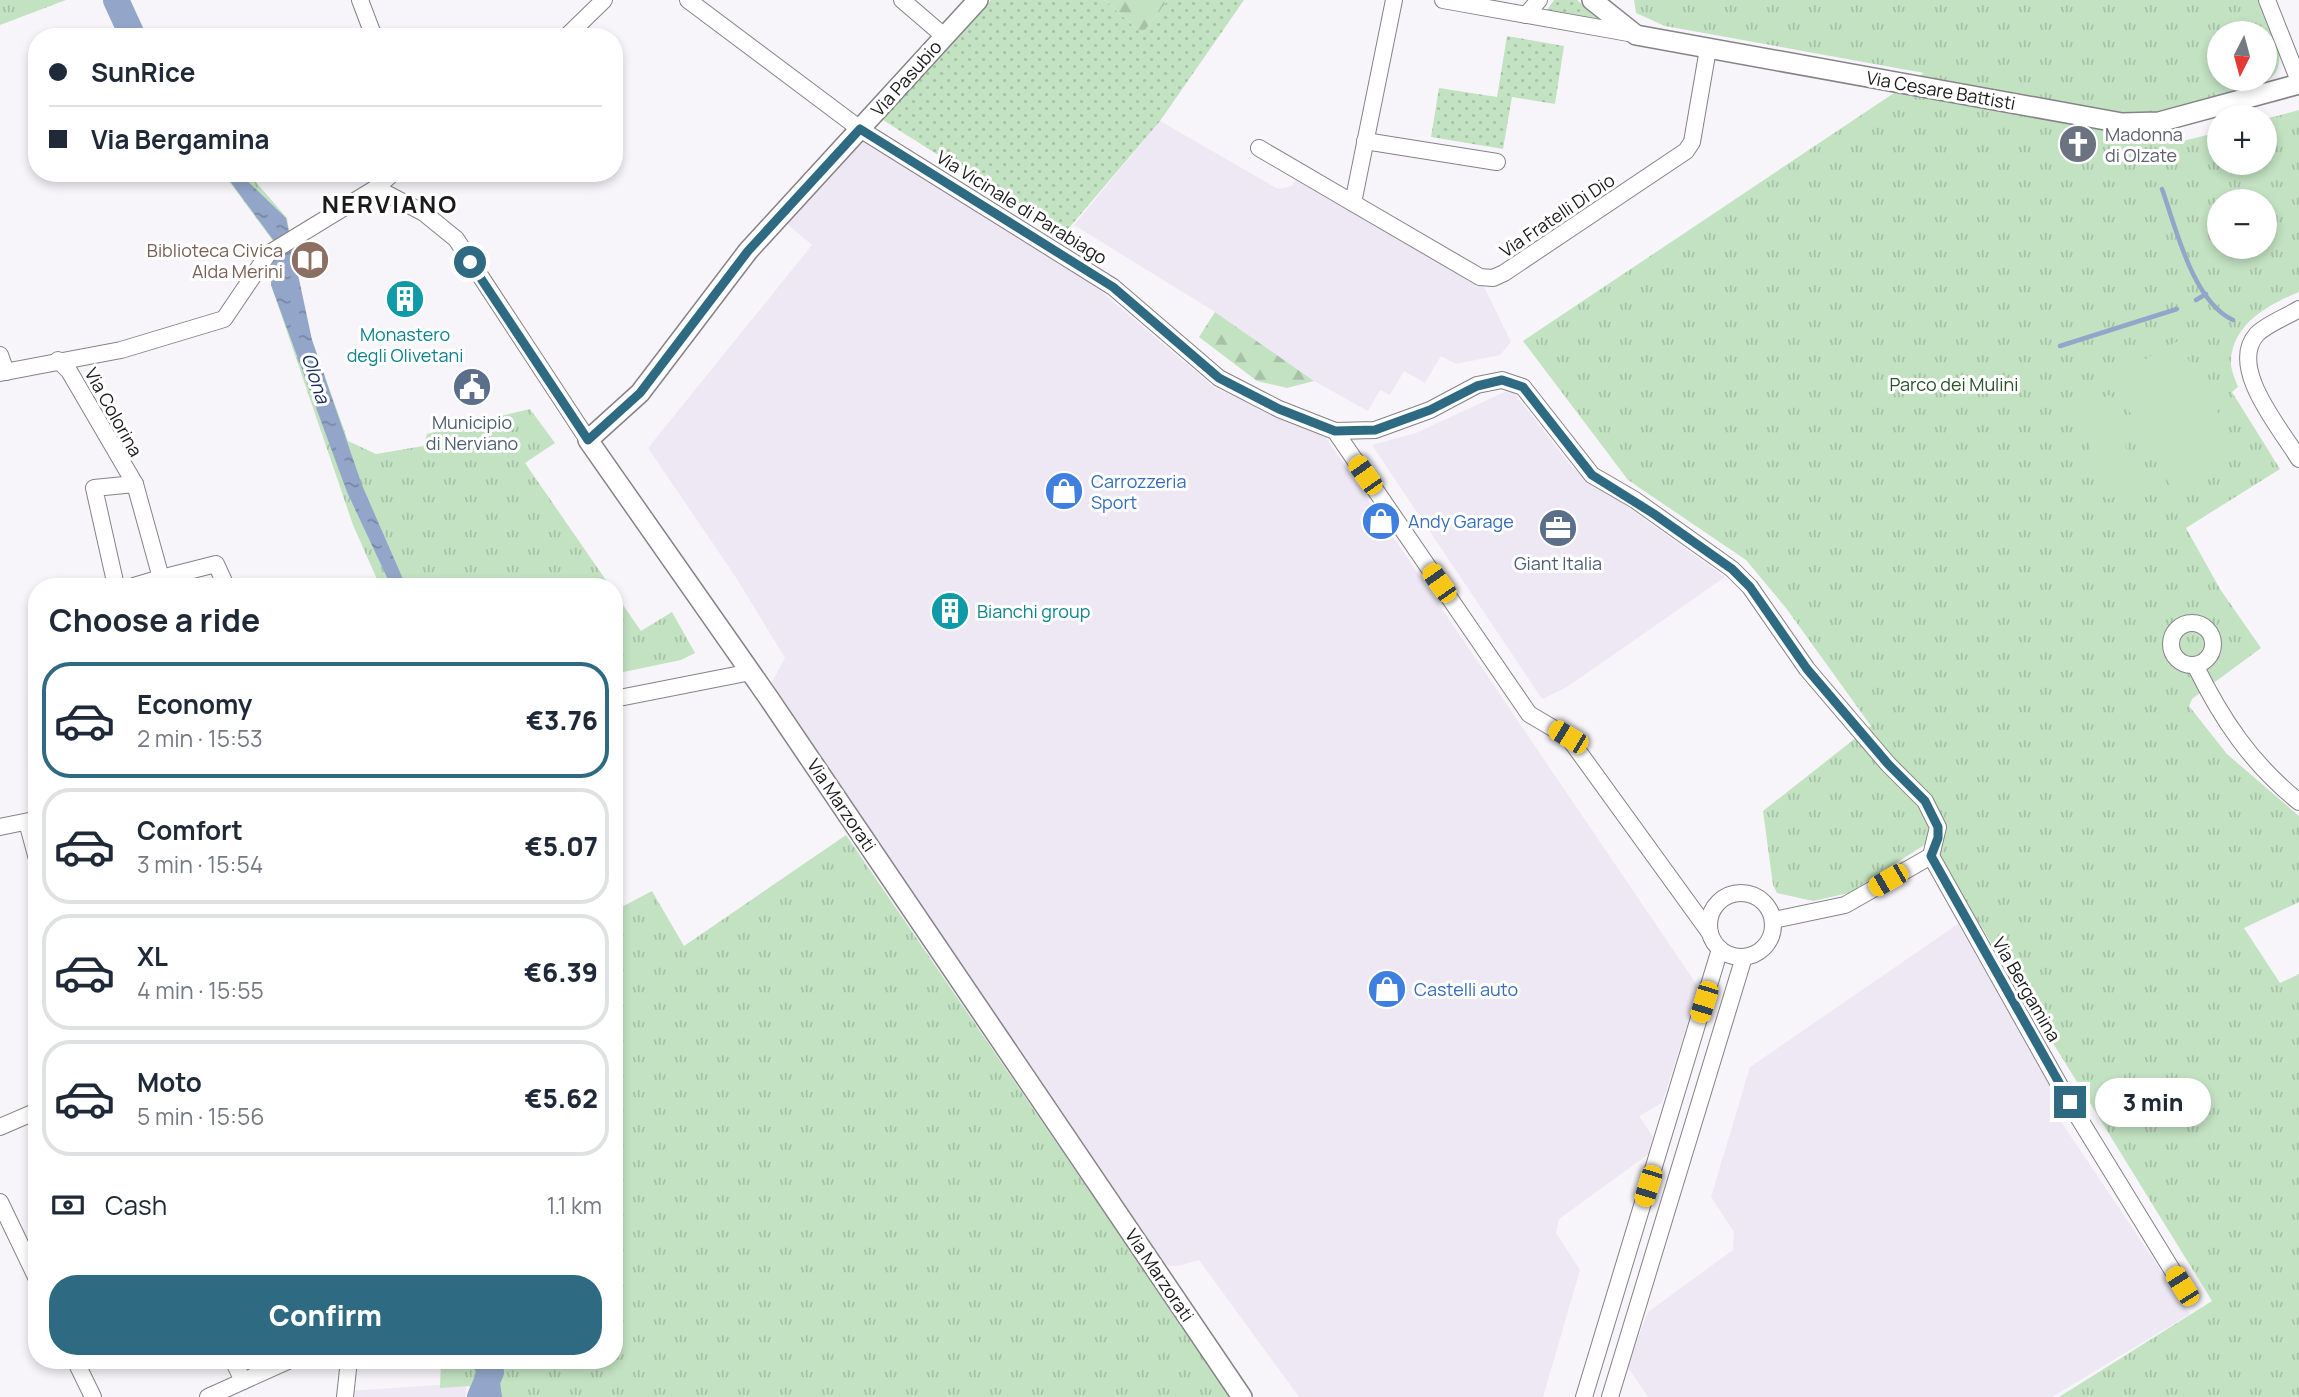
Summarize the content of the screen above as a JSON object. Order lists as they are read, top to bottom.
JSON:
{
  "streets": {
    "street": [
      "Via Pasubio",
      "Via Cesare Battisti",
      "Via Vicinale di Parabiago",
      "Via Fratelli Di Dio",
      "Via Colorina",
      "Via Marzorati",
      "Via Bergamina"
    ]
  },
  "crossings": [
    ["Via Pasubio", "Via Vicinale di Parabiago"],
    ["Via Pasubio", "Via Marzorati"],
    ["Via Cesare Battisti", "Via Fratelli Di Dio"],
    ["Via Vicinale di Parabiago", "Via Bergamina"]
  ],
  "districts": ["NERVIANO"],
  "water": ["Olona"],
  "parks": ["Parco dei Mulini"],
  "places": {
    "church": ["Madonna di Olzate"],
    "library": ["Biblioteca Civica Alda Merini"],
    "building": ["Monastero degli Olivetani", "Bianchi group"],
    "public building": ["Municipio di Nerviano"],
    "shop": ["Carrozzeria Sport", "Andy Garage", "Castelli auto"],
    "office": ["Giant Italia"]
  },
  "north": "bottom",
  "page": {
    "map_buttons": ["+", "−"],
    "banner": ["SunRice", "Via Bergamina"],
    "heading": "Choose a ride",
    "list": [
      {
        "name": "Economy",
        "note": "2 min · 15:53",
        "value": "€3.76"
      },
      {
        "name": "Comfort",
        "note": "3 min · 15:54",
        "value": "€5.07"
      },
      {
        "name": "XL",
        "note": "4 min · 15:55",
        "value": "€6.39"
      },
      {
        "name": "Moto",
        "note": "5 min · 15:56",
        "value": "€5.62"
      }
    ],
    "bubble": "3 min",
    "pay": ["Cash", "1.1 km"],
    "buttons": "Confirm"
  }
}
